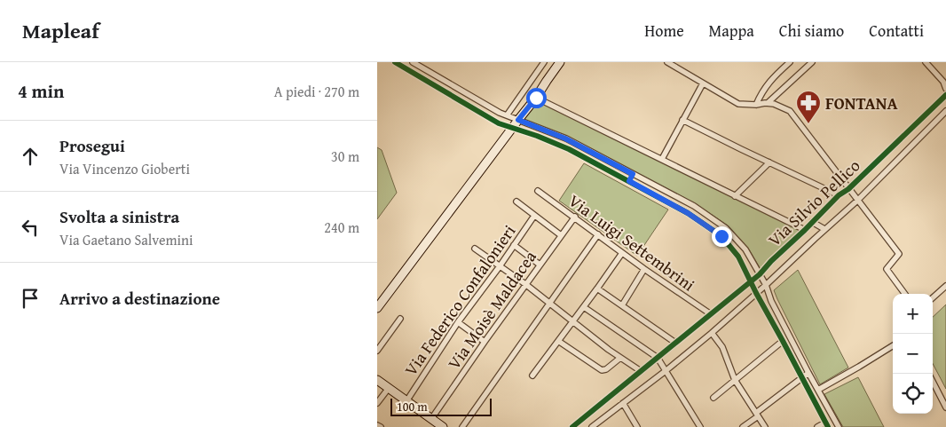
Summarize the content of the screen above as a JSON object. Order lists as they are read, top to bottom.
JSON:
{
  "streets": {
    "street": [
      "Via Silvio Pellico",
      "Via Luigi Settembrini",
      "Via Federico Confalonieri",
      "Via Moisè Maldacea"
    ]
  },
  "crossings": [
    ["Via Silvio Pellico", "Via Luigi Settembrini"],
    ["Via Luigi Settembrini", "Via Moisè Maldacea"]
  ],
  "places": {
    "pharmacy": ["FONTANA"]
  },
  "scale_bar": "100 m",
  "page": {
    "header": "Mapleaf",
    "nav": [
      "Home",
      "Mappa",
      "Chi siamo",
      "Contatti"
    ],
    "heading": ["4 min", "A piedi · 270 m"],
    "list": [
      ["Prosegui", "Via Vincenzo Gioberti", "30 m"],
      ["Svolta a sinistra", "Via Gaetano Salvemini", "240 m"],
      "Arrivo a destinazione"
    ],
    "map_buttons": ["+", "−"],
    "scale": "100 m"
  }
}
